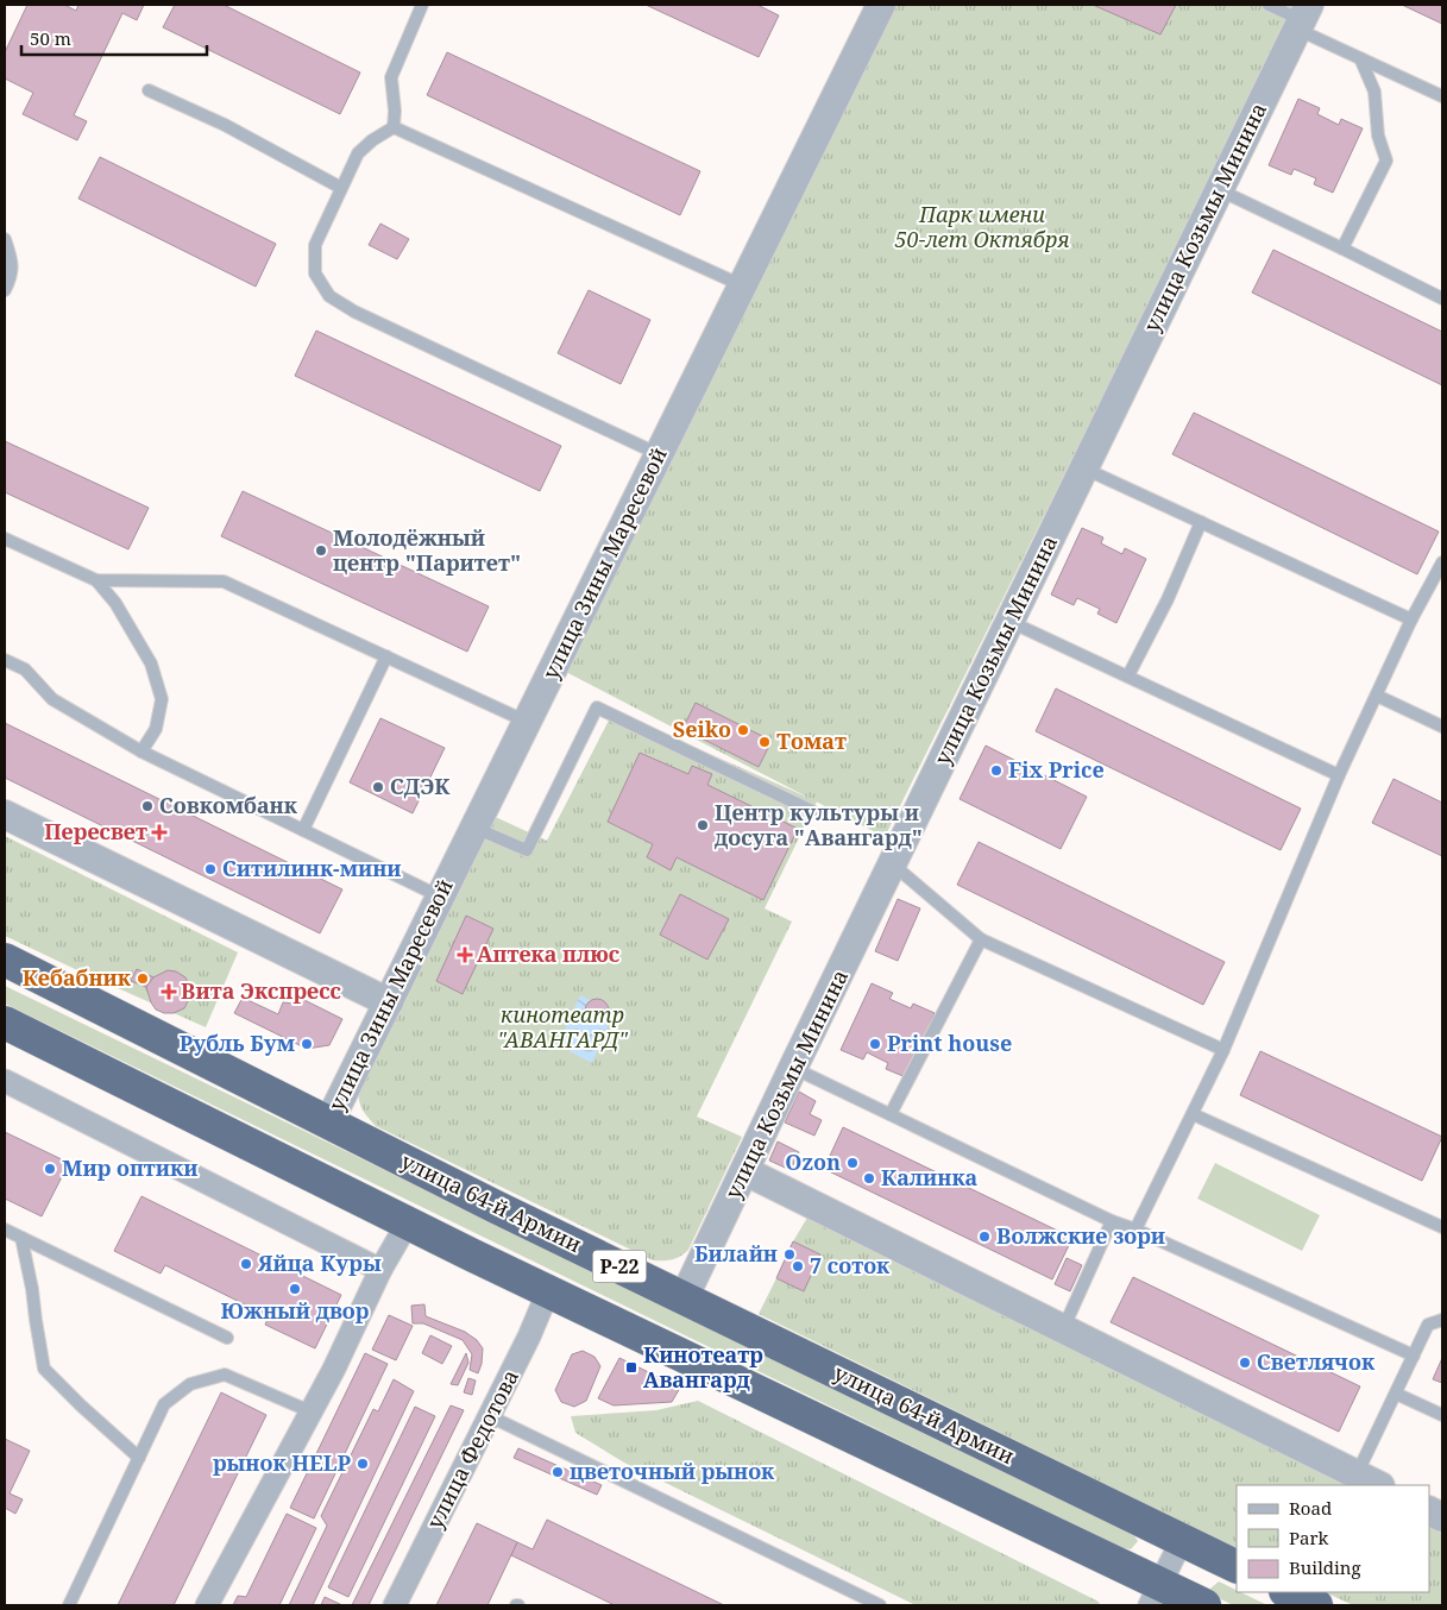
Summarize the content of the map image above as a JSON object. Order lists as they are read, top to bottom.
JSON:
{
  "streets": {
    "highway": ["улица 64-й Армии", "Р-22"],
    "street": ["улица Козьмы Минина", "улица Зины Маресевой", "улица Федотова"]
  },
  "crossings": [
    ["улица Козьмы Минина", "улица 64-й Армии"],
    ["улица Зины Маресевой", "улица 64-й Армии"],
    ["Р-22", "улица Федотова"]
  ],
  "parks": ["Парк имени 50-лет Октября", "кинотеатр \"АВАНГАРД\""],
  "places": {
    "other": [
      "Молодёжный центр \"Паритет\"",
      "Seiko",
      "Томат",
      "Fix Price",
      "СДЭК",
      "Совкомбанк",
      "Центр культуры и досуга \"Авангард\"",
      "Ситилинк-мини",
      "Кебабник",
      "Рубль Бум",
      "Print house",
      "Ozon",
      "Мир оптики",
      "Калинка",
      "Волжские зори",
      "Билайн",
      "Яйца Куры",
      "7 соток",
      "Южный двор",
      "Светлячок",
      "рынок HELP",
      "цветочный рынок"
    ],
    "health": ["Пересвет", "Аптека плюс", "Вита Экспресс"],
    "transit": ["Кинотеатр Авангард"]
  },
  "legend": ["Road", "Park", "Building"],
  "scale_bar": "50 m"
}
